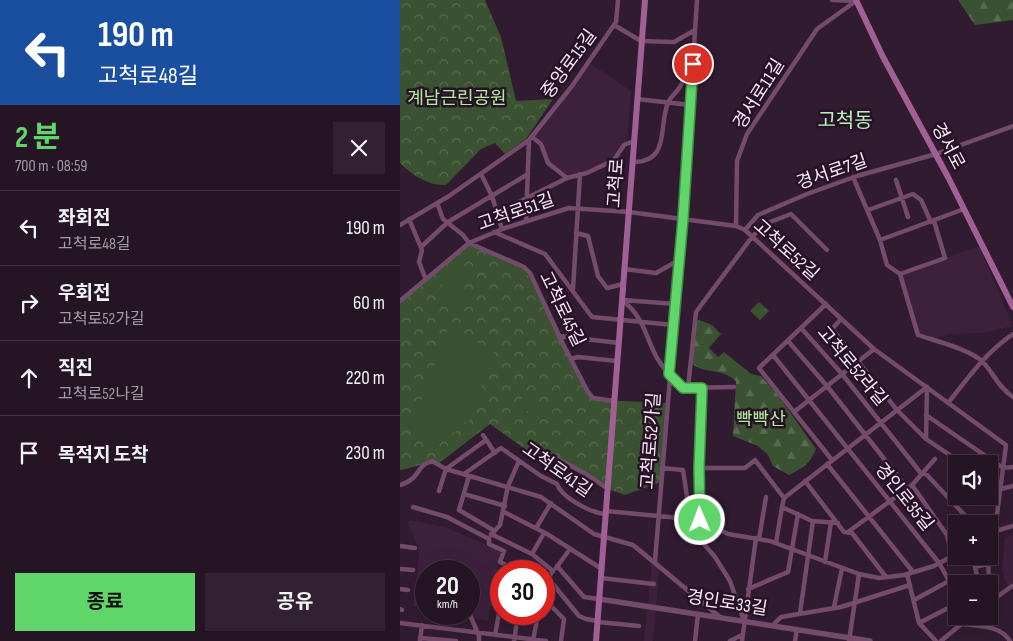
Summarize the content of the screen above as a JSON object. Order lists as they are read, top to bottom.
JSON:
{
  "streets": {
    "main road": ["경서로", "고척로"],
    "street": [
      "중앙로15길",
      "경서로11길",
      "경서로7길",
      "고척로51길",
      "고척로52길",
      "고척로45길",
      "고척로52라길",
      "고척로52가길",
      "고척로41길",
      "경인로35길",
      "경인로33길"
    ]
  },
  "crossings": [
    ["중앙로15길", "고척로45길"],
    ["경서로11길", "경서로"],
    ["경서로11길", "고척로52길"],
    ["경서로", "경서로7길"],
    ["경서로7길", "고척로52길"],
    ["고척로", "고척로51길"],
    ["고척로", "고척로52길"],
    ["고척로", "고척로45길"],
    ["고척로", "고척로41길"],
    ["고척로", "경인로35길"],
    ["고척로", "경인로33길"],
    ["고척로51길", "고척로52길"],
    ["고척로51길", "고척로45길"],
    ["고척로52길", "고척로52라길"],
    ["고척로52길", "고척로52가길"],
    ["고척로52라길", "경인로35길"],
    ["고척로52가길", "경인로35길"],
    ["고척로41길", "경인로35길"]
  ],
  "districts": ["고척동"],
  "parks": ["계남근린공원", "빡빡산"],
  "page": {
    "turn": ["190 m", "고척로48길"],
    "heading": ["2 분", "700 m · 08:59"],
    "list": [
      {
        "name": "좌회전",
        "note": "고척로48길",
        "value": "190 m"
      },
      {
        "name": "우회전",
        "note": "고척로52가길",
        "value": "60 m"
      },
      {
        "name": "직진",
        "note": "고척로52나길",
        "value": "220 m"
      },
      {
        "name": "목적지 도착",
        "value": "230 m"
      }
    ],
    "map_buttons": ["+", "−"],
    "speed": "20 km/h",
    "limit": "30",
    "buttons": ["종료", "공유"]
  }
}
